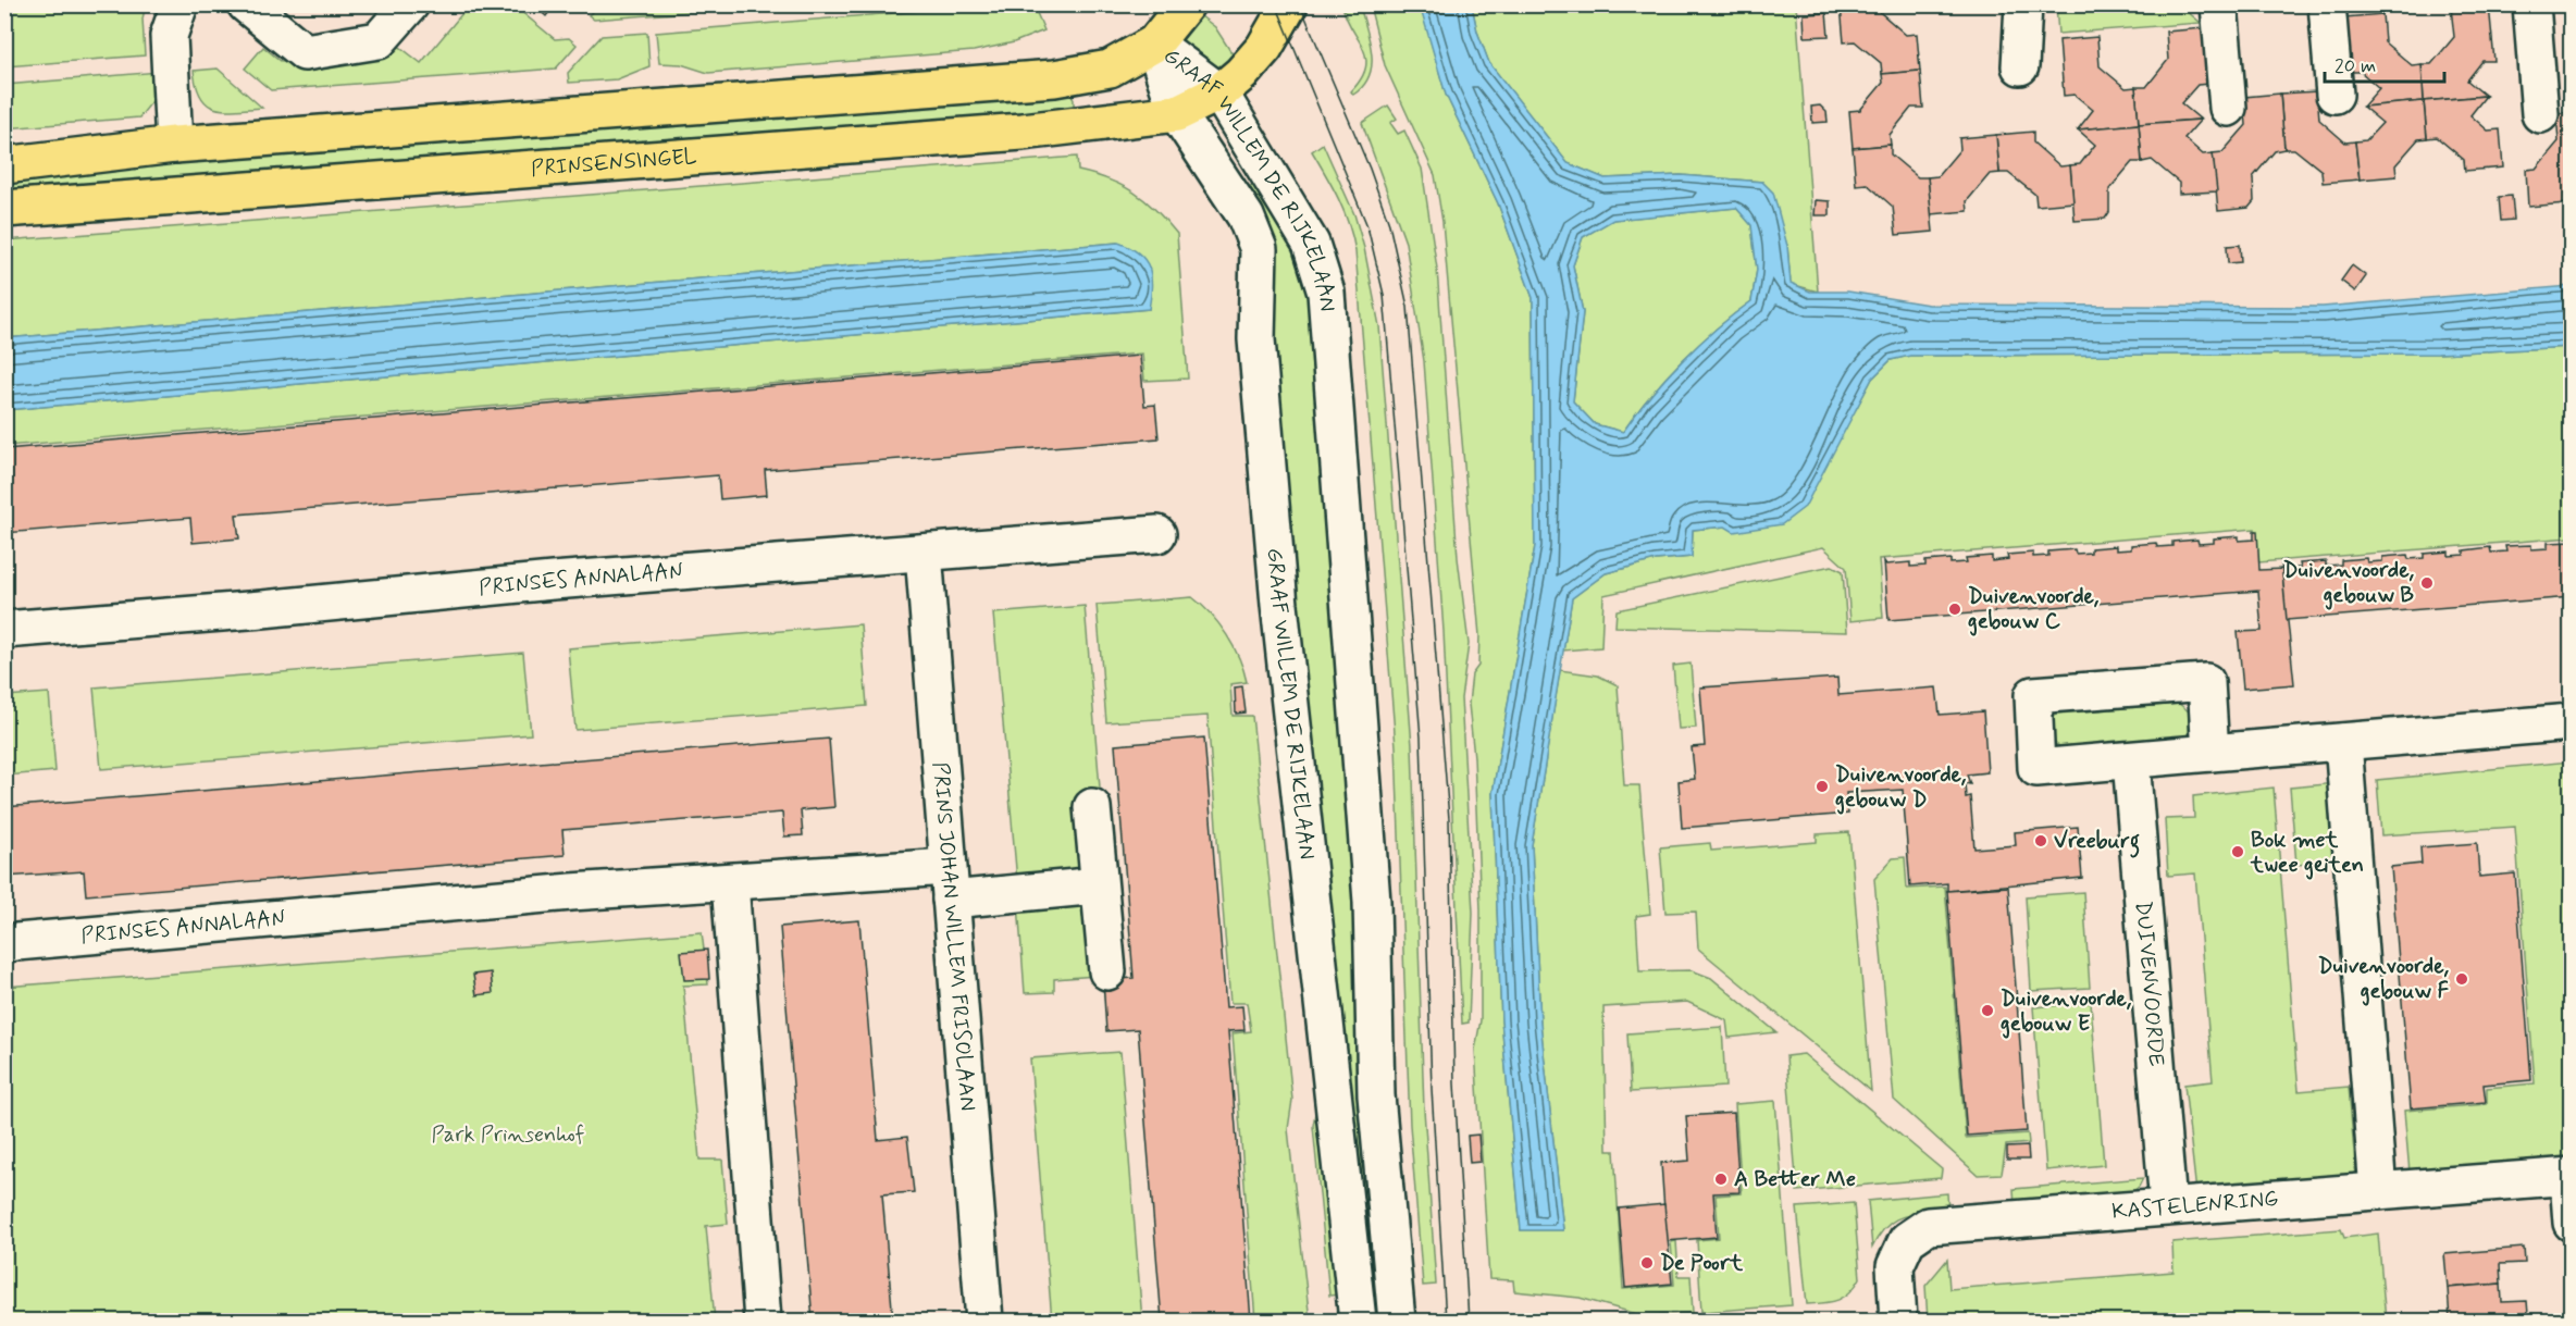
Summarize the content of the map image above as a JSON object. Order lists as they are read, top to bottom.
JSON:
{
  "streets": {
    "main road": ["PRINSENSINGEL"],
    "street": [
      "GRAAF WILLEM DE RIJKELAAN",
      "PRINSES ANNALAAN",
      "PRINS JOHAN WILLEM FRISOLAAN",
      "DUIVENVOORDE",
      "KASTELENRING"
    ]
  },
  "crossings": [
    ["PRINSENSINGEL", "GRAAF WILLEM DE RIJKELAAN"],
    ["PRINSES ANNALAAN", "PRINS JOHAN WILLEM FRISOLAAN"],
    ["DUIVENVOORDE", "KASTELENRING"]
  ],
  "parks": ["Park Prinsenhof"],
  "places": [
    "Duivenvoorde, gebouw B",
    "Duivenvoorde, gebouw C",
    "Duivenvoorde, gebouw D",
    "Vreeburg",
    "Bok met twee geiten",
    "Duivenvoorde, gebouw F",
    "Duivenvoorde, gebouw E",
    "A Better Me",
    "De Poort"
  ],
  "scale_bar": "20 m"
}
